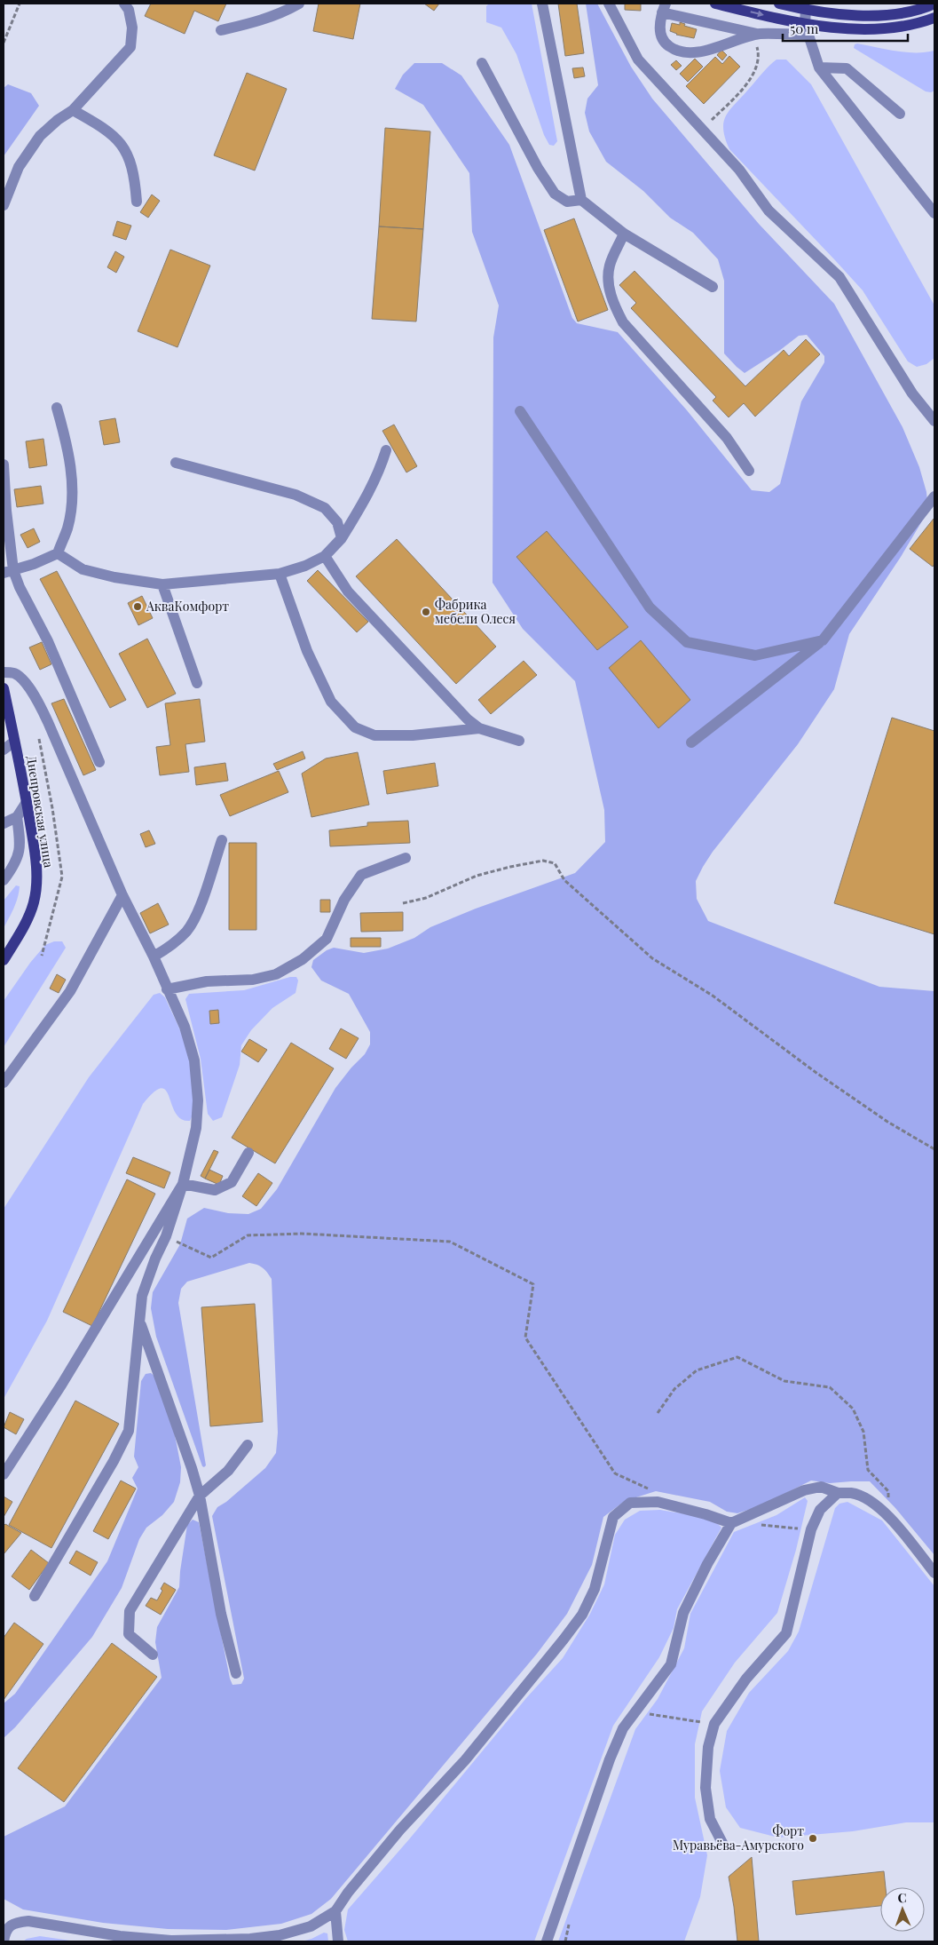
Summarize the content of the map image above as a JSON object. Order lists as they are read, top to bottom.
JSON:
{
  "streets": {
    "main road": ["Днепровская улица"]
  },
  "places": ["АкваКомфорт", "Фабрика мебели Олеся", "Форт Муравьёва-Амурского"],
  "scale_bar": "50 m",
  "north": "top"
}
